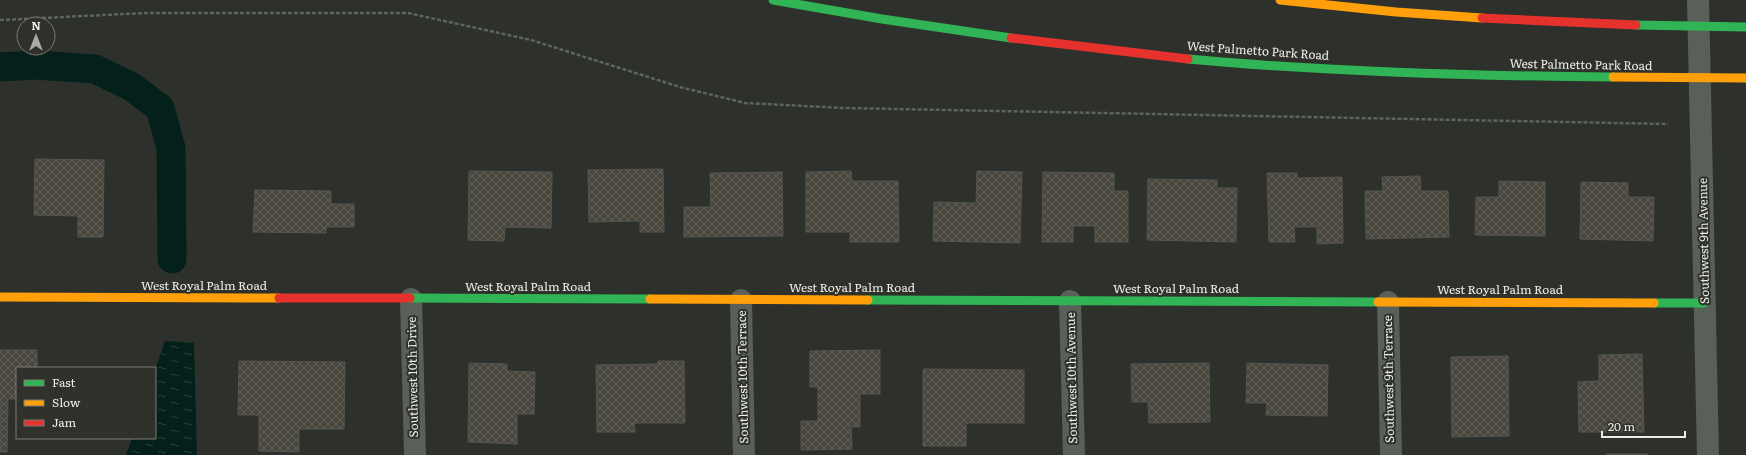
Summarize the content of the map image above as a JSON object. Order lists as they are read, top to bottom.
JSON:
{
  "streets": {
    "street": [
      "West Palmetto Park Road",
      "Southwest 9th Avenue",
      "West Royal Palm Road",
      "Southwest 10th Drive",
      "Southwest 10th Terrace",
      "Southwest 10th Avenue",
      "Southwest 9th Terrace"
    ]
  },
  "crossings": [
    ["West Palmetto Park Road", "Southwest 9th Avenue"],
    ["Southwest 9th Avenue", "West Royal Palm Road"],
    ["West Royal Palm Road", "Southwest 10th Drive"],
    ["West Royal Palm Road", "Southwest 10th Terrace"],
    ["West Royal Palm Road", "Southwest 10th Avenue"],
    ["West Royal Palm Road", "Southwest 9th Terrace"]
  ],
  "legend": ["Fast", "Slow", "Jam"],
  "scale_bar": "20 m",
  "north": "top"
}
